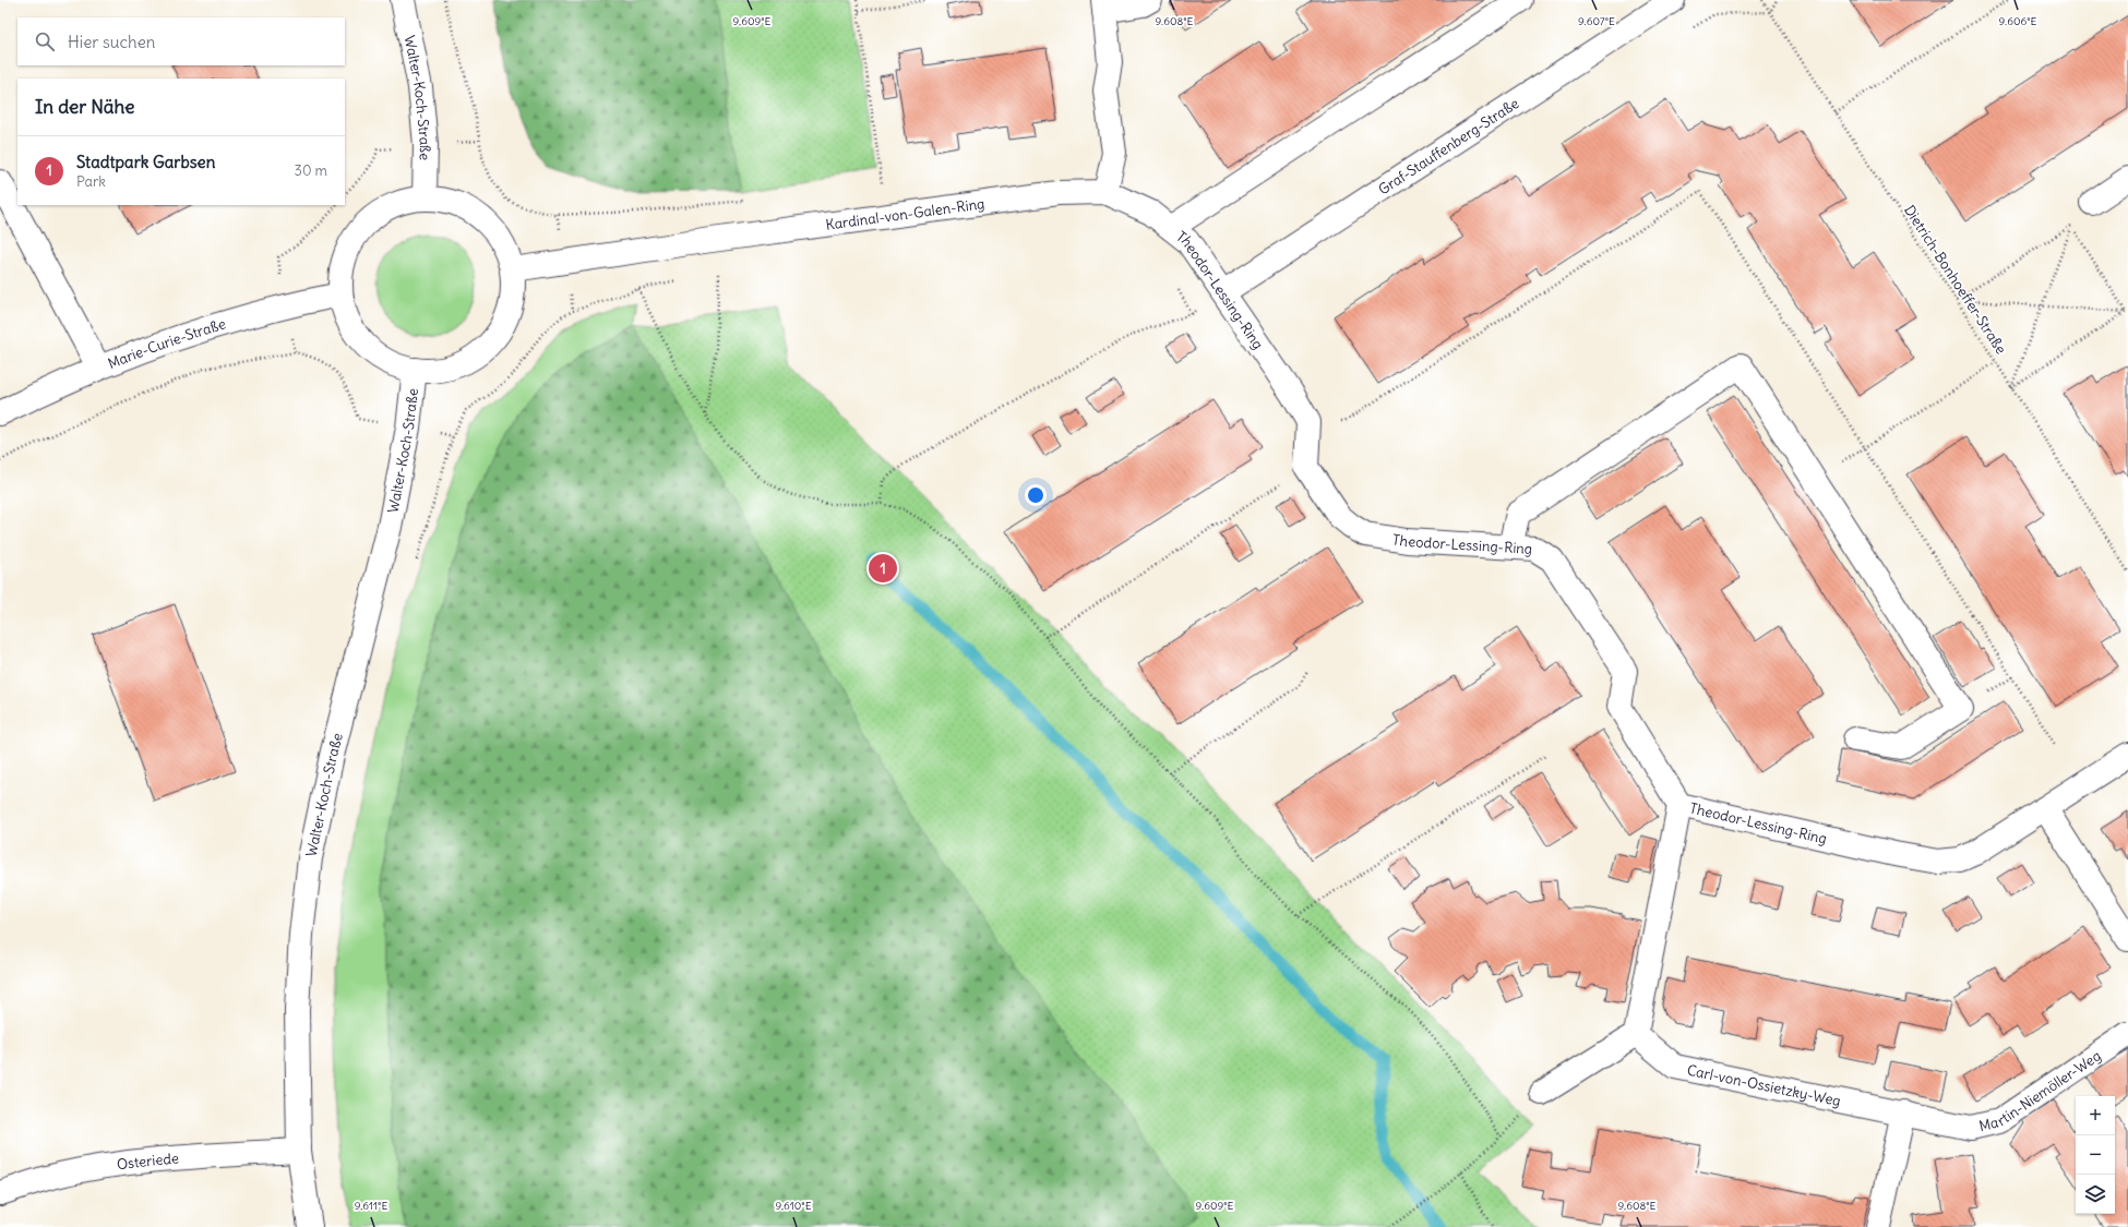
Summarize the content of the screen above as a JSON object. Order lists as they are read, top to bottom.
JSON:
{
  "streets": {
    "street": [
      "Walter-Koch-Straße",
      "Graf-Stauffenberg-Straße",
      "Kardinal-von-Galen-Ring",
      "Theodor-Lessing-Ring",
      "Marie-Curie-Straße",
      "Carl-von-Ossietzky-Weg",
      "Martin-Niemöller-Weg",
      "Osteriede"
    ],
    "path": ["Dietrich-Bonhoeffer-Straße"]
  },
  "crossings": [
    ["Walter-Koch-Straße", "Osteriede"],
    ["Graf-Stauffenberg-Straße", "Theodor-Lessing-Ring"],
    ["Kardinal-von-Galen-Ring", "Theodor-Lessing-Ring"],
    ["Carl-von-Ossietzky-Weg", "Martin-Niemöller-Weg"]
  ],
  "page": {
    "search": "Hier suchen",
    "heading": "In der Nähe",
    "list": [
      {
        "mark": "1",
        "name": "Stadtpark Garbsen",
        "note": "Park",
        "value": "30 m"
      }
    ],
    "pins": "1",
    "map_buttons": ["+", "−"]
  },
  "coordinates": [
    "9.609°E",
    "9.608°E",
    "9.607°E",
    "9.606°E",
    "9.611°E",
    "9.610°E"
  ]
}
